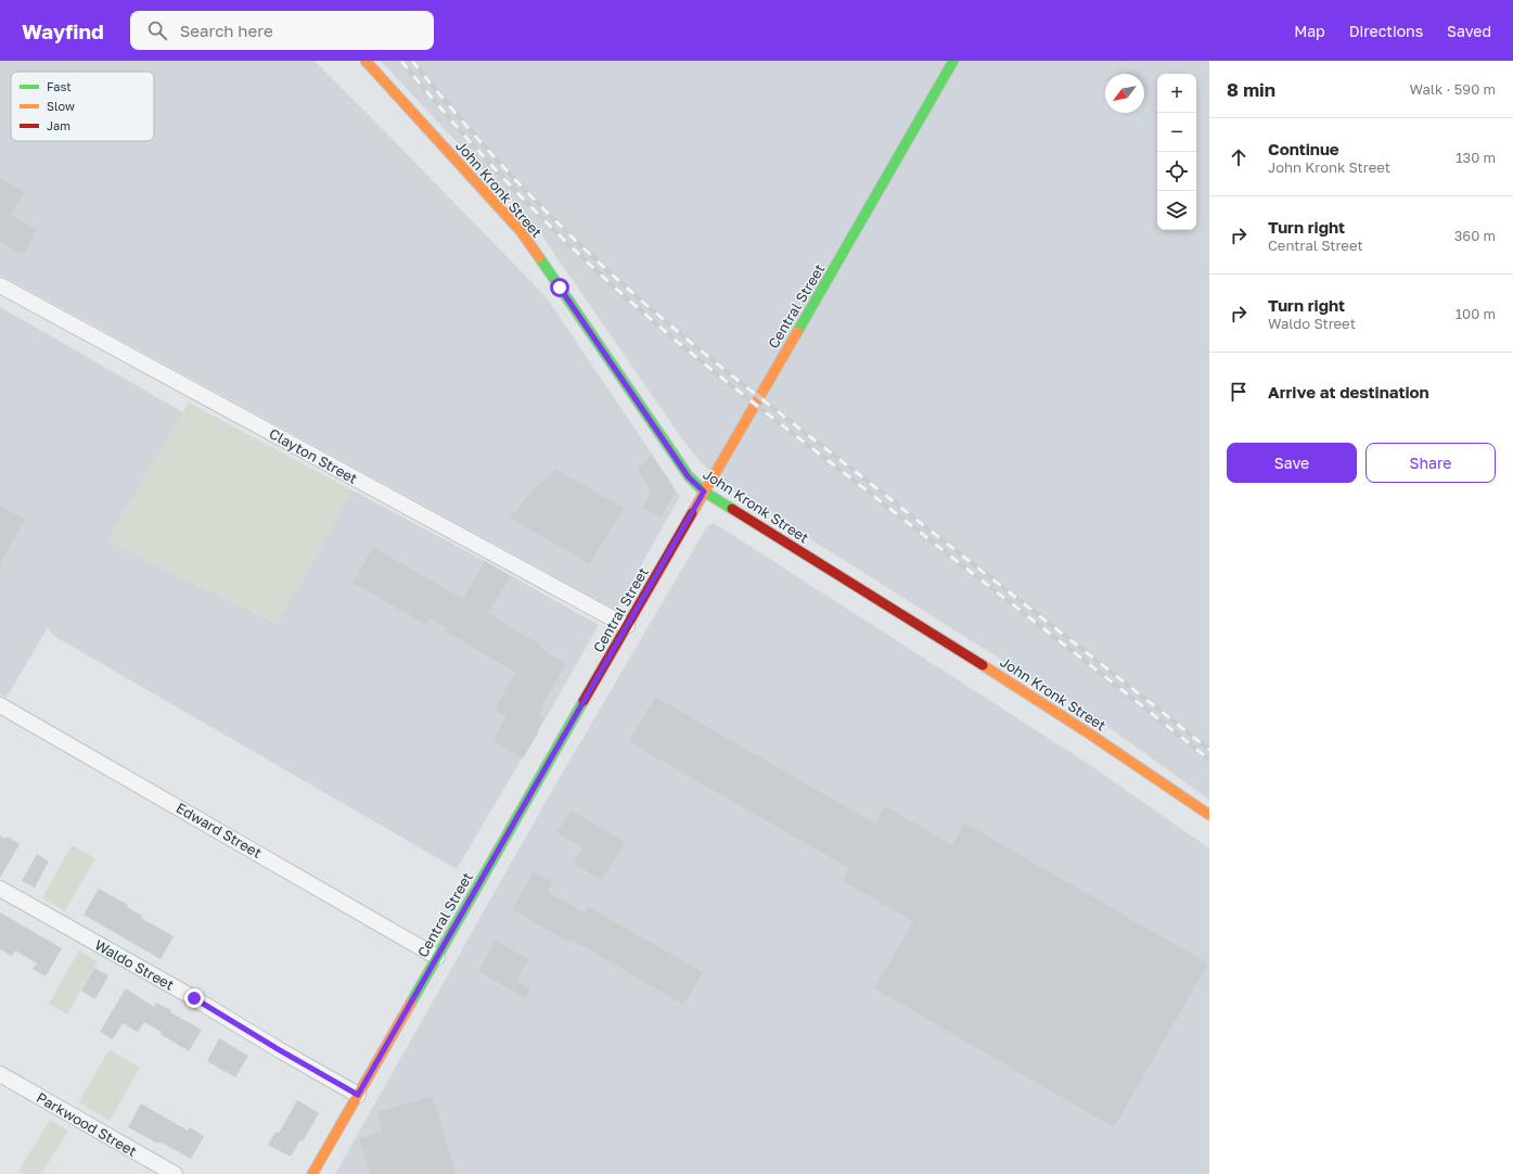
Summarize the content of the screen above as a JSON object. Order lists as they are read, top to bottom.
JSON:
{
  "streets": {
    "street": [
      "John Kronk Street",
      "Central Street",
      "Clayton Street",
      "Edward Street",
      "Waldo Street",
      "Parkwood Street"
    ]
  },
  "crossings": [
    ["John Kronk Street", "Central Street"],
    ["Central Street", "Clayton Street"],
    ["Central Street", "Edward Street"],
    ["Central Street", "Waldo Street"]
  ],
  "legend": ["Fast", "Slow", "Jam"],
  "north": "bottom left",
  "page": {
    "header": "Wayfind",
    "search": "Search here",
    "nav": ["Map", "Directions", "Saved"],
    "heading": ["8 min", "Walk · 590 m"],
    "map_buttons": ["+", "−"],
    "list": [
      ["Continue", "John Kronk Street", "130 m"],
      ["Turn right", "Central Street", "360 m"],
      ["Turn right", "Waldo Street", "100 m"],
      "Arrive at destination"
    ],
    "buttons": ["Save", "Share"]
  }
}
